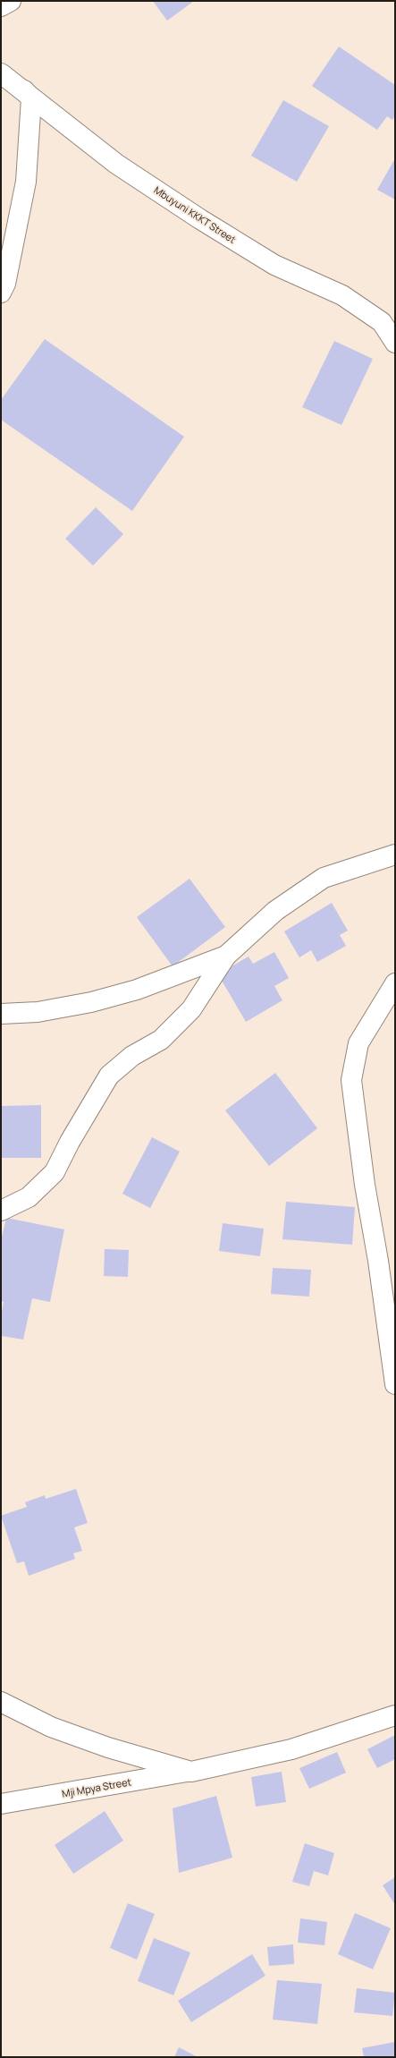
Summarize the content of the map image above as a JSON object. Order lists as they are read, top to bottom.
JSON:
{
  "streets": {
    "street": ["Mbuyuni KKKT Street", "Mji Mpya Street"]
  }
}
